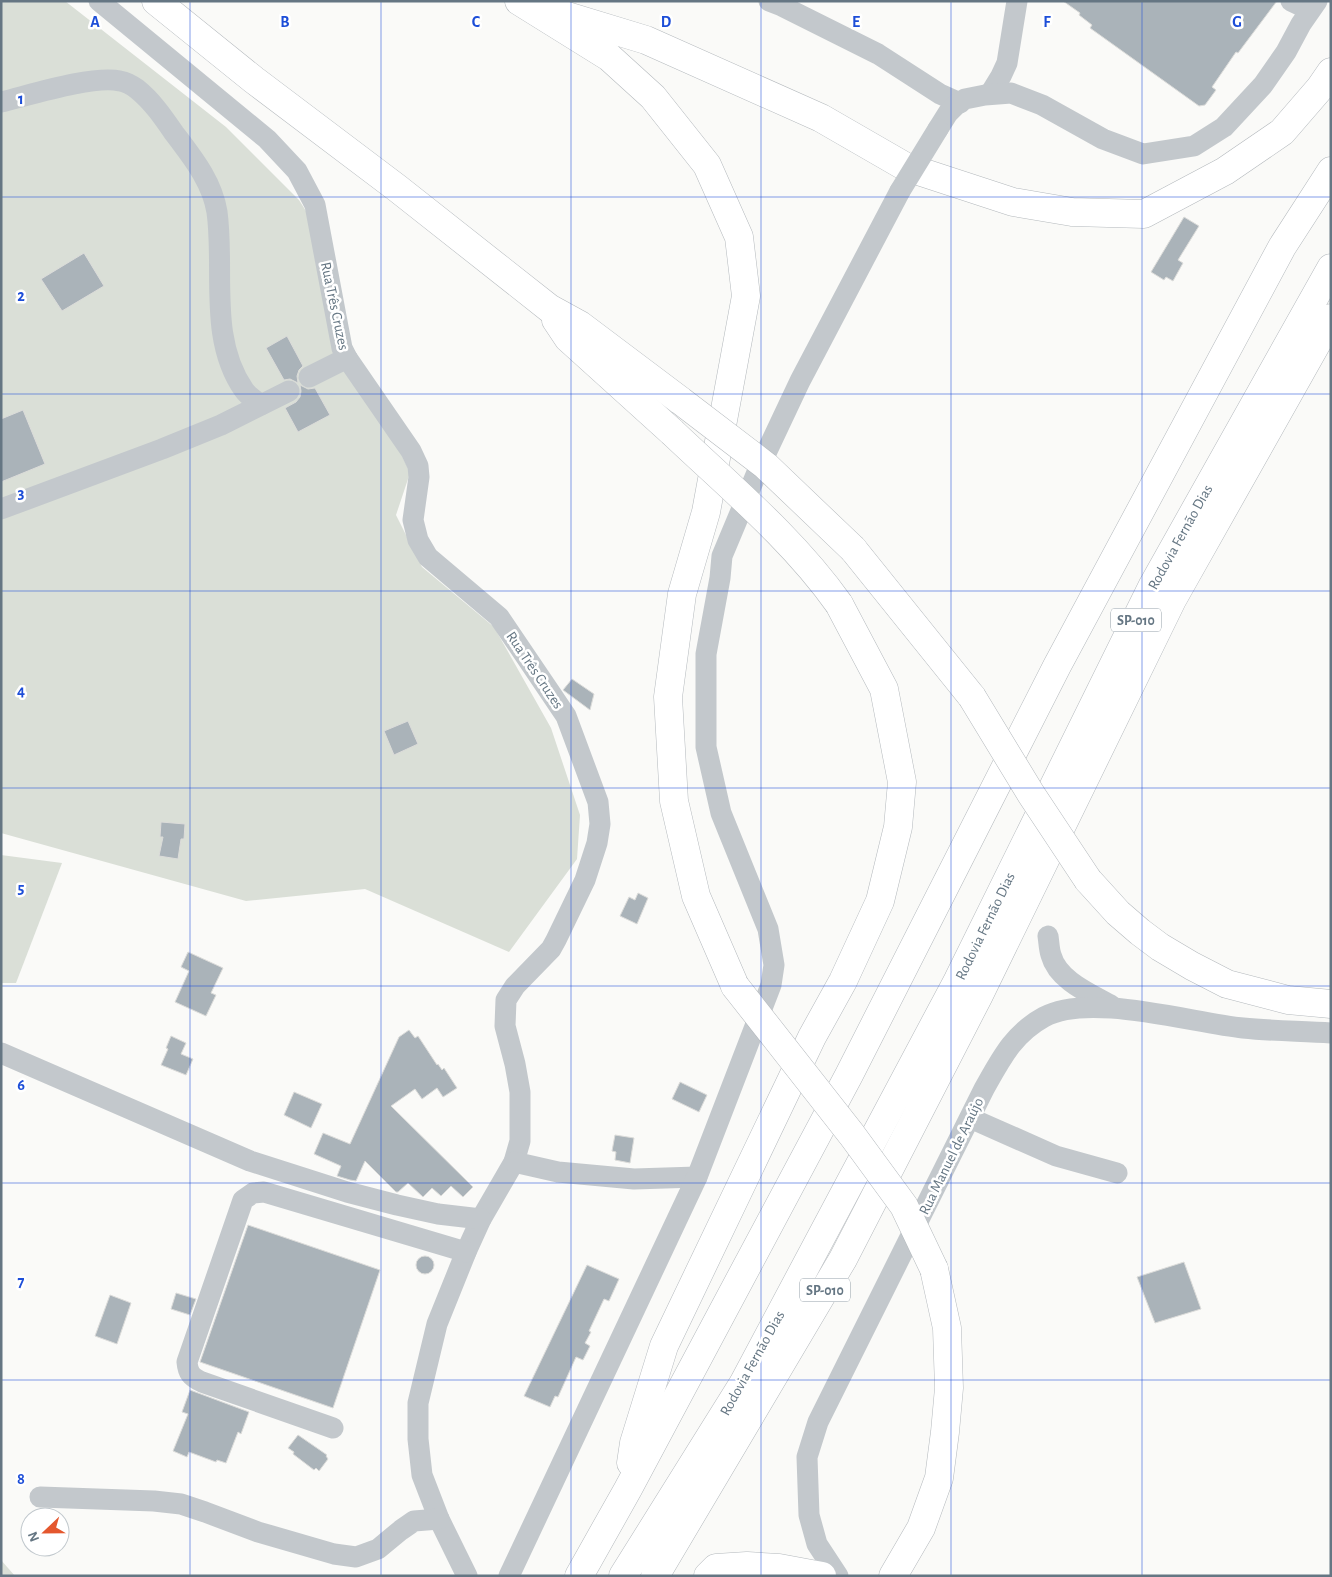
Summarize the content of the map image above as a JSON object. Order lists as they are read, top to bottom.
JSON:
{
  "streets": {
    "highway": ["Rodovia Fernão Dias", "SP-010"],
    "street": ["Rua Três Cruzes", "Rua Manuel de Araújo"]
  },
  "north": "left",
  "grid": {
    "columns": [
      "A",
      "B",
      "C",
      "D",
      "E",
      "F",
      "G"
    ],
    "rows": [
      "1",
      "2",
      "3",
      "4",
      "5",
      "6",
      "7",
      "8"
    ]
  }
}
